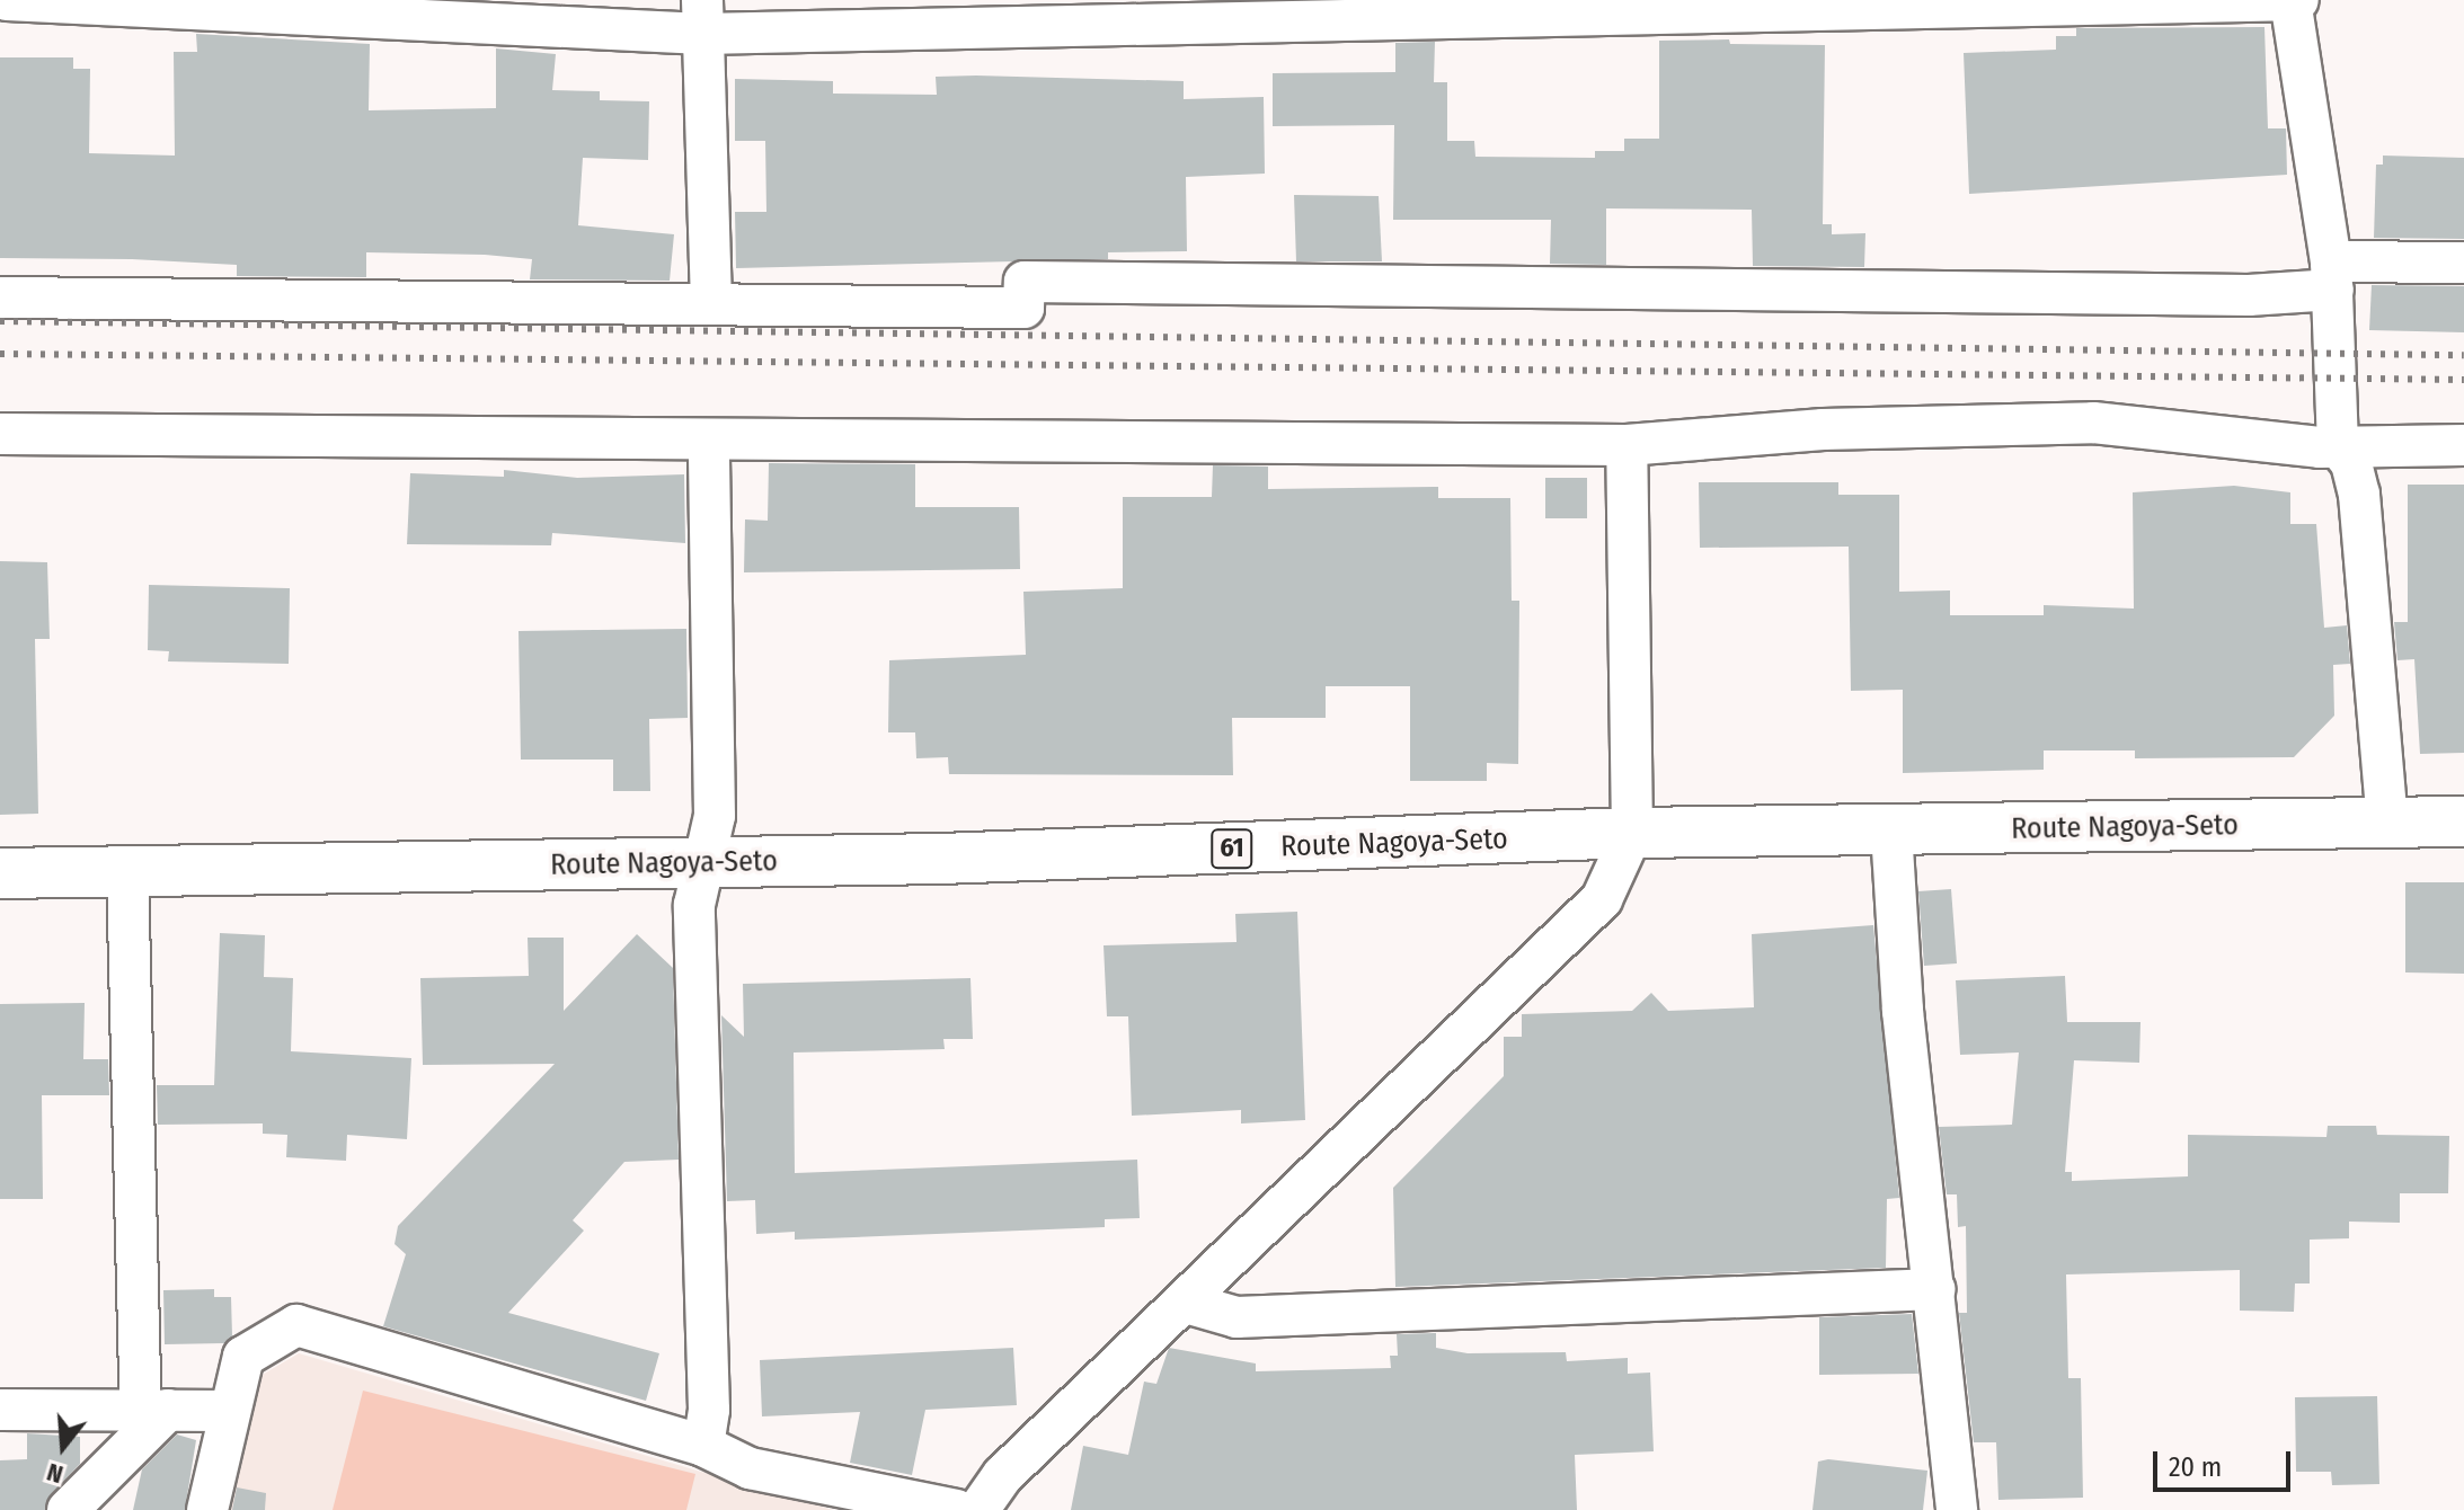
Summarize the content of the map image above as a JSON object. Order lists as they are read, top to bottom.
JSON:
{
  "streets": {
    "main road": ["Route Nagoya-Seto", "61"]
  },
  "scale_bar": "20 m",
  "north": "bottom"
}
